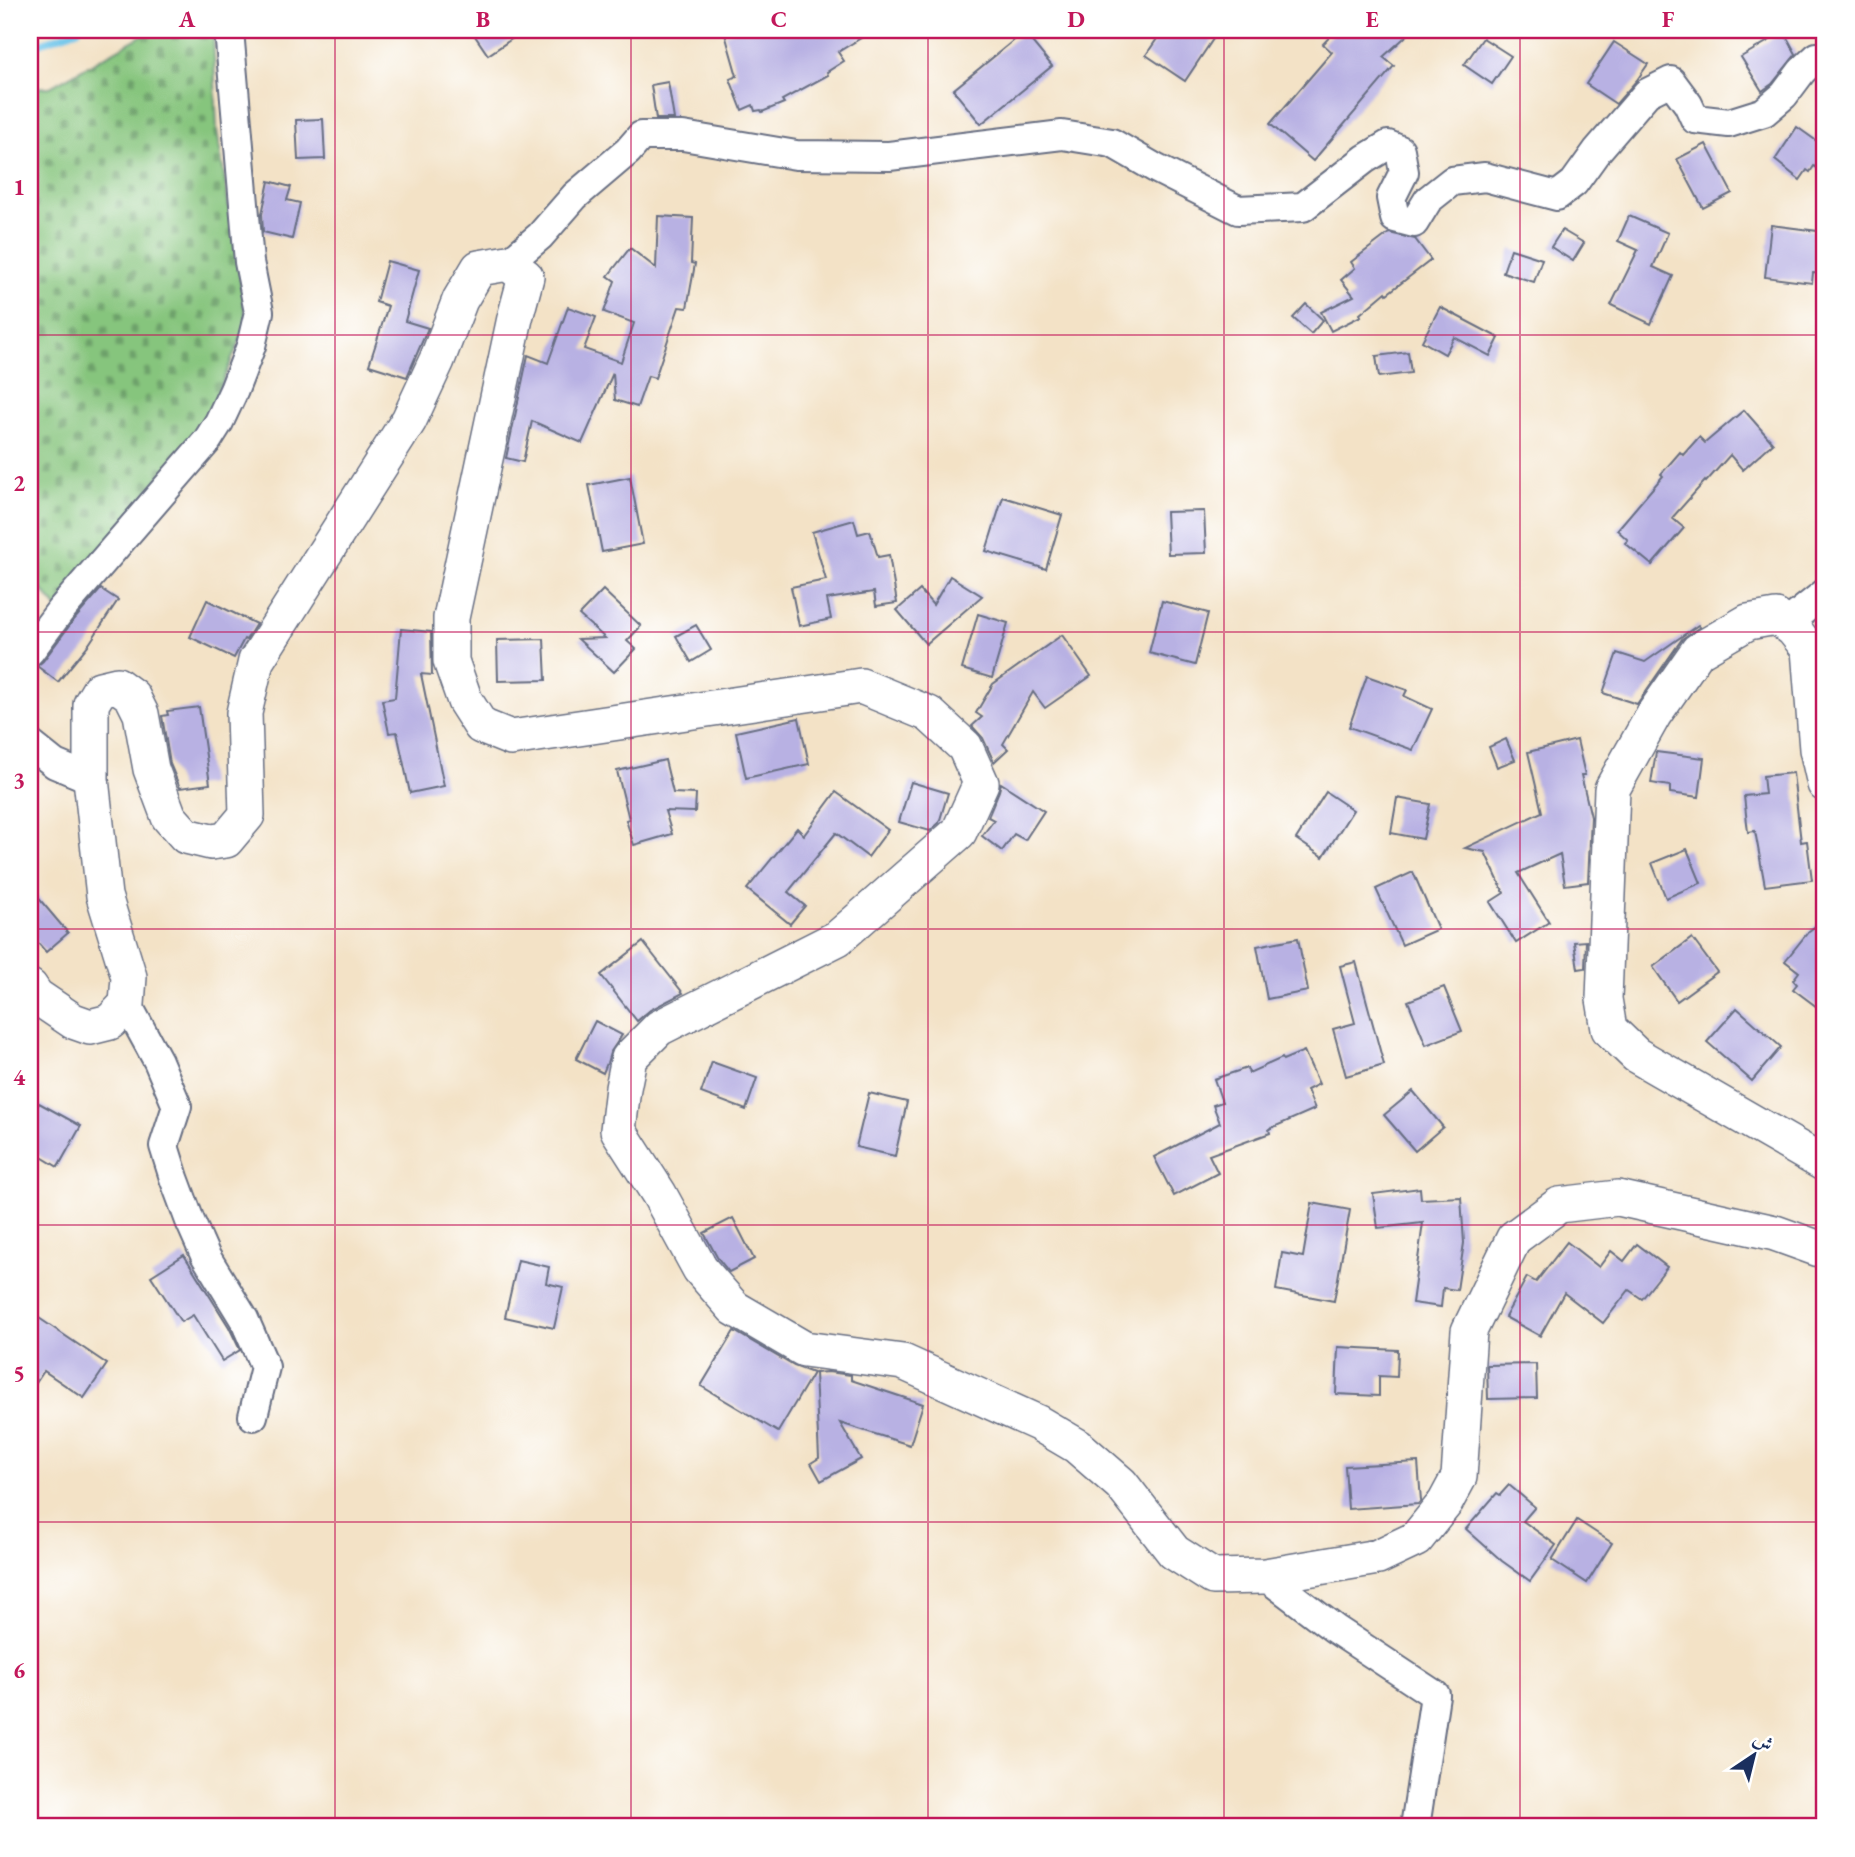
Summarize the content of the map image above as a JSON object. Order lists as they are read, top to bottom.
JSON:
{
  "north": "top right",
  "grid": {
    "columns": [
      "A",
      "B",
      "C",
      "D",
      "E",
      "F"
    ],
    "rows": [
      "1",
      "2",
      "3",
      "4",
      "5",
      "6"
    ]
  }
}
